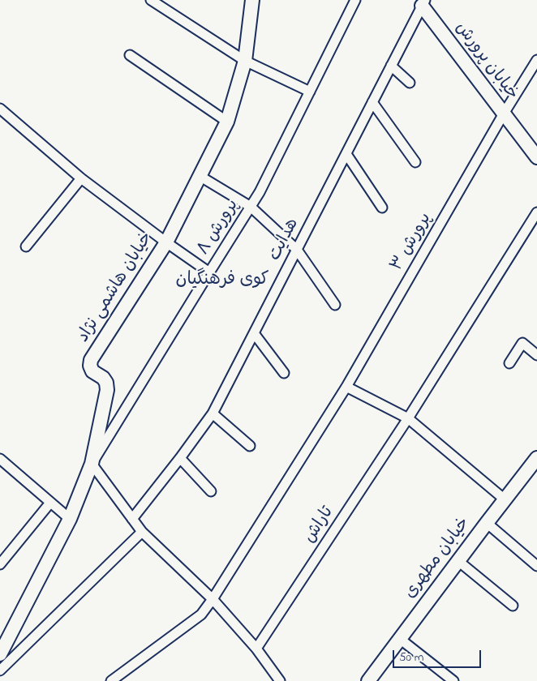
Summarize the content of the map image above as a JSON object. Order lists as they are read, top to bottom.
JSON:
{
  "streets": {
    "street": [
      "خیابان پرورش",
      "پرورش ۸",
      "هدایت",
      "پرورش ۳",
      "خیابان هاشمی نژاد",
      "تاراش",
      "خیابان مطهری"
    ]
  },
  "crossings": [
    ["خیابان پرورش", "هدایت"],
    ["خیابان پرورش", "پرورش ۳"],
    ["پرورش ۸", "خیابان هاشمی نژاد"]
  ],
  "districts": ["کوی فرهنگیان"],
  "scale_bar": "50 m"
}
